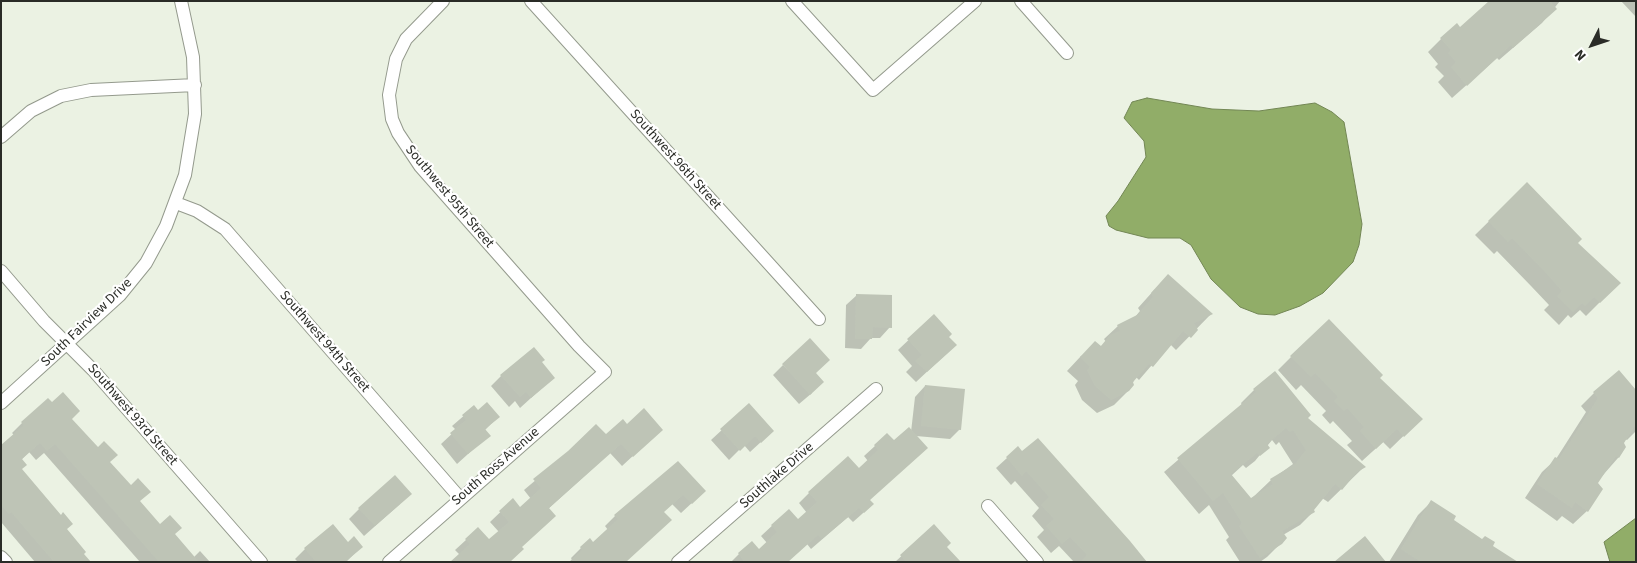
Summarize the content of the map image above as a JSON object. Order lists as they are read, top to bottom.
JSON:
{
  "streets": {
    "street": [
      "Southwest 96th Street",
      "Southwest 95th Street",
      "South Fairview Drive",
      "Southwest 94th Street",
      "Southwest 93rd Street",
      "South Ross Avenue",
      "Southlake Drive"
    ]
  },
  "crossings": [
    ["Southwest 95th Street", "South Ross Avenue"],
    ["South Fairview Drive", "Southwest 94th Street"],
    ["South Fairview Drive", "Southwest 93rd Street"],
    ["Southwest 94th Street", "South Ross Avenue"]
  ],
  "north": "bottom left"
}
